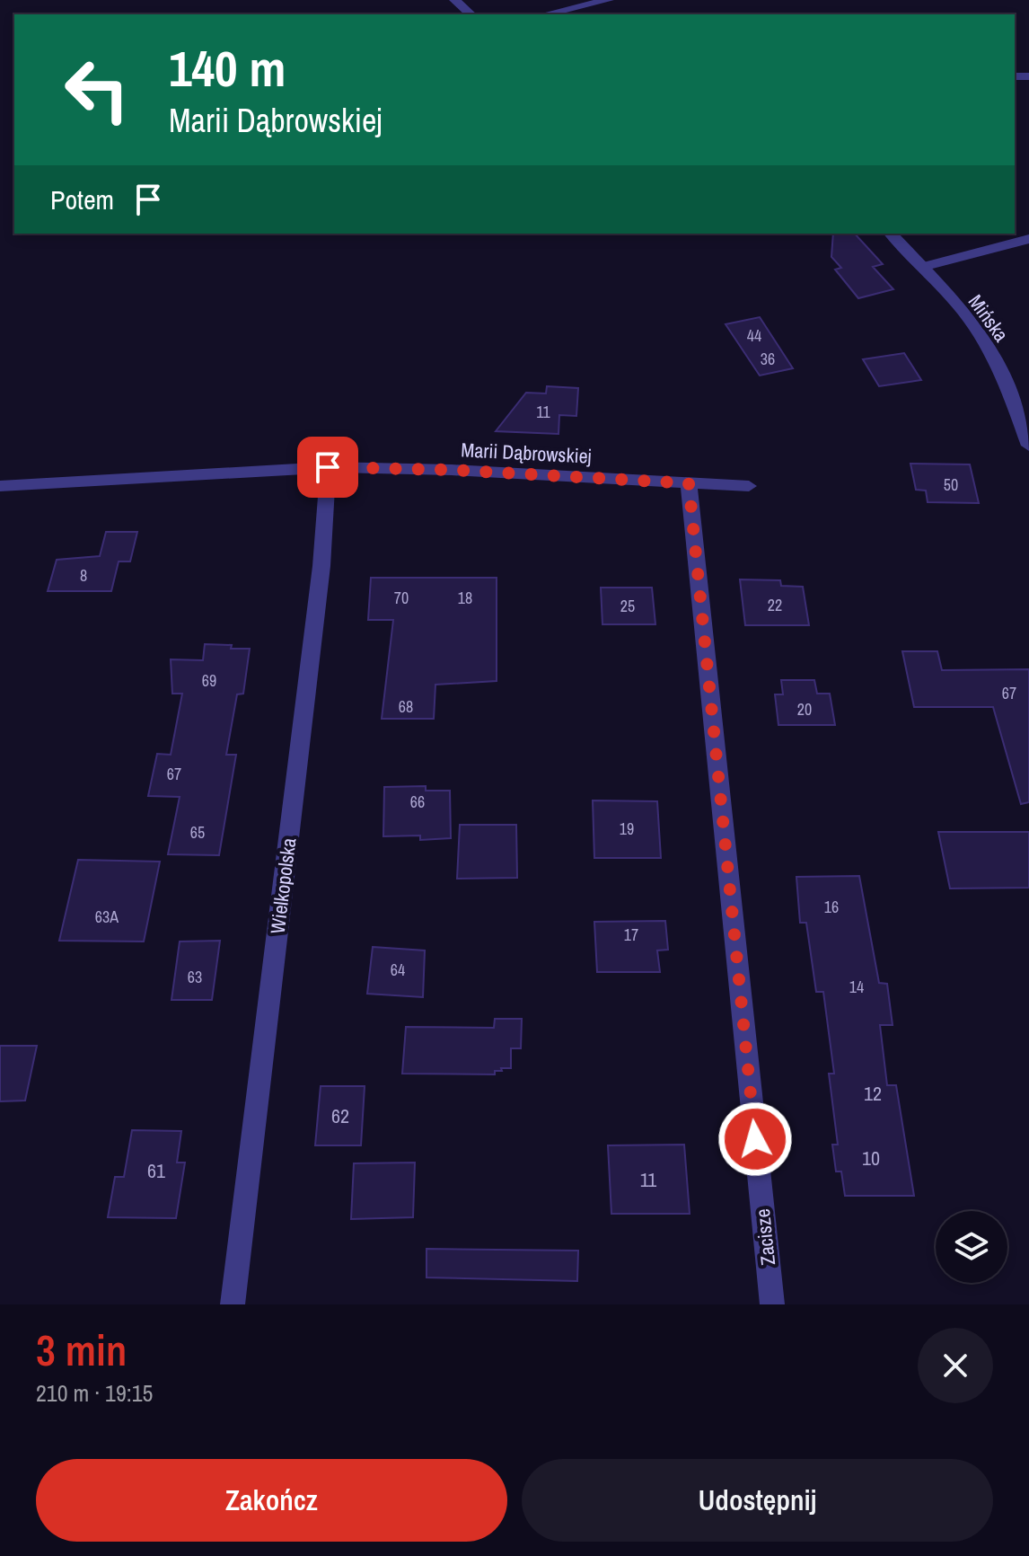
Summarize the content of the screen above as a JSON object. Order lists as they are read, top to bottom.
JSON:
{
  "streets": {
    "street": [
      "Mińska",
      "Marii Dąbrowskiej",
      "Wielkopolska",
      "Zacisze"
    ]
  },
  "crossings": [
    ["Marii Dąbrowskiej", "Wielkopolska"],
    ["Marii Dąbrowskiej", "Zacisze"]
  ],
  "house_numbers": [
    "44",
    "36",
    "11",
    "50",
    "8",
    "70",
    "18",
    "22",
    "25",
    "69",
    "67",
    "68",
    "20",
    "67",
    "66",
    "19",
    "65",
    "16",
    "63A",
    "17",
    "64",
    "63",
    "14",
    "12",
    "62",
    "10",
    "61",
    "11"
  ],
  "page": {
    "turn": ["140 m", "Marii Dąbrowskiej"],
    "then": "Potem",
    "heading": ["3 min", "210 m · 19:15"],
    "buttons": ["Zakończ", "Udostępnij"]
  }
}
